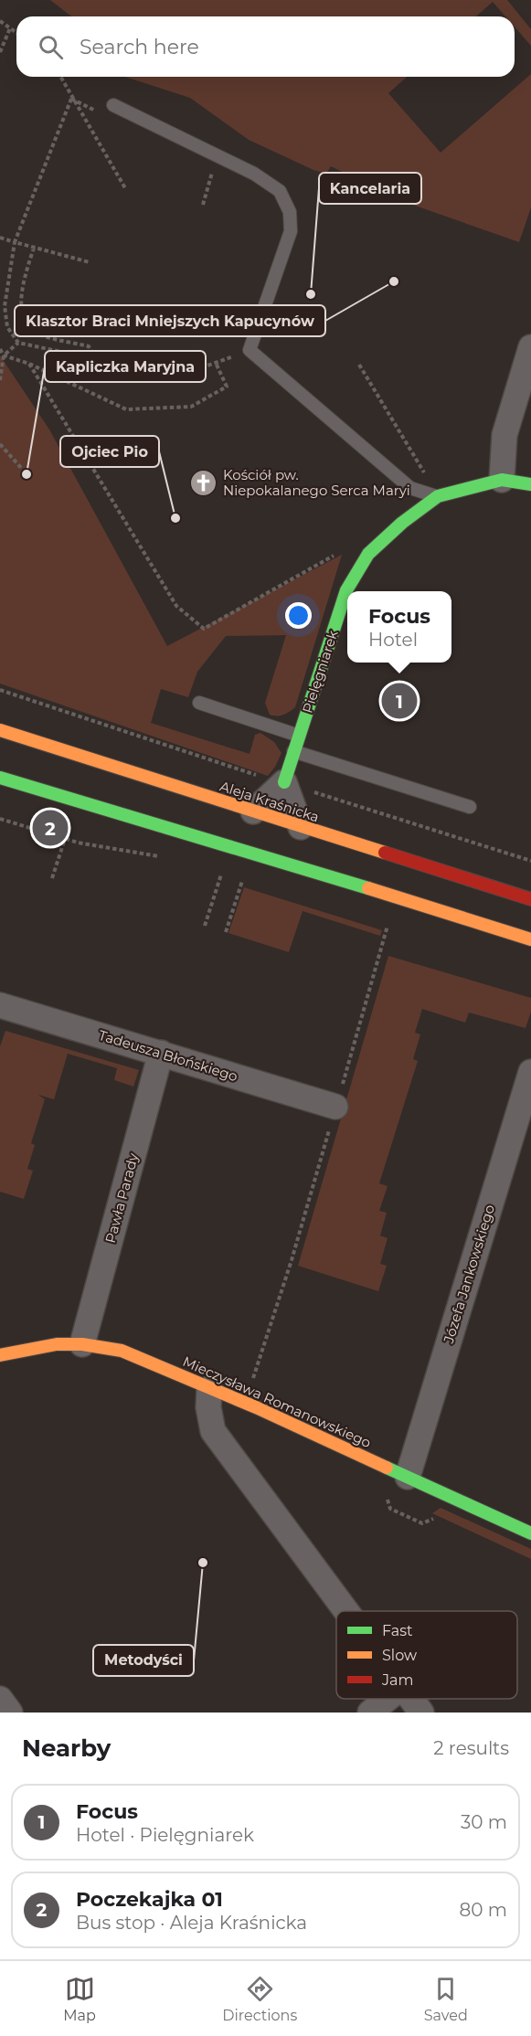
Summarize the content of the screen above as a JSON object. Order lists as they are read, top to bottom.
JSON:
{
  "streets": {
    "main road": ["Pielęgniarek", "Aleja Kraśnicka", "Mieczysława Romanowskiego"],
    "street": ["Tadeusza Błońskiego", "Pawła Parady", "Józefa Jankowskiego"]
  },
  "crossings": [
    ["Tadeusza Błońskiego", "Pawła Parady"],
    ["Pawła Parady", "Mieczysława Romanowskiego"],
    ["Józefa Jankowskiego", "Mieczysława Romanowskiego"]
  ],
  "places": {
    "other": [
      "Klasztor Braci Mniejszych Kapucynów",
      "Kancelaria",
      "Kapliczka Maryjna",
      "Ojciec Pio",
      "Metodyści"
    ],
    "church": ["Kościół pw. Niepokalanego Serca Maryi"]
  },
  "legend": ["Fast", "Slow", "Jam"],
  "page": {
    "search": "Search here",
    "popup": ["Focus", "Hotel"],
    "pins": ["1", "2"],
    "heading": ["Nearby", "2 results"],
    "list": [
      {
        "mark": "1",
        "name": "Focus",
        "note": "Hotel · Pielęgniarek",
        "value": "30 m"
      },
      {
        "mark": "2",
        "name": "Poczekajka 01",
        "note": "Bus stop · Aleja Kraśnicka",
        "value": "80 m"
      }
    ],
    "nav": ["Map", "Directions", "Saved"]
  }
}
